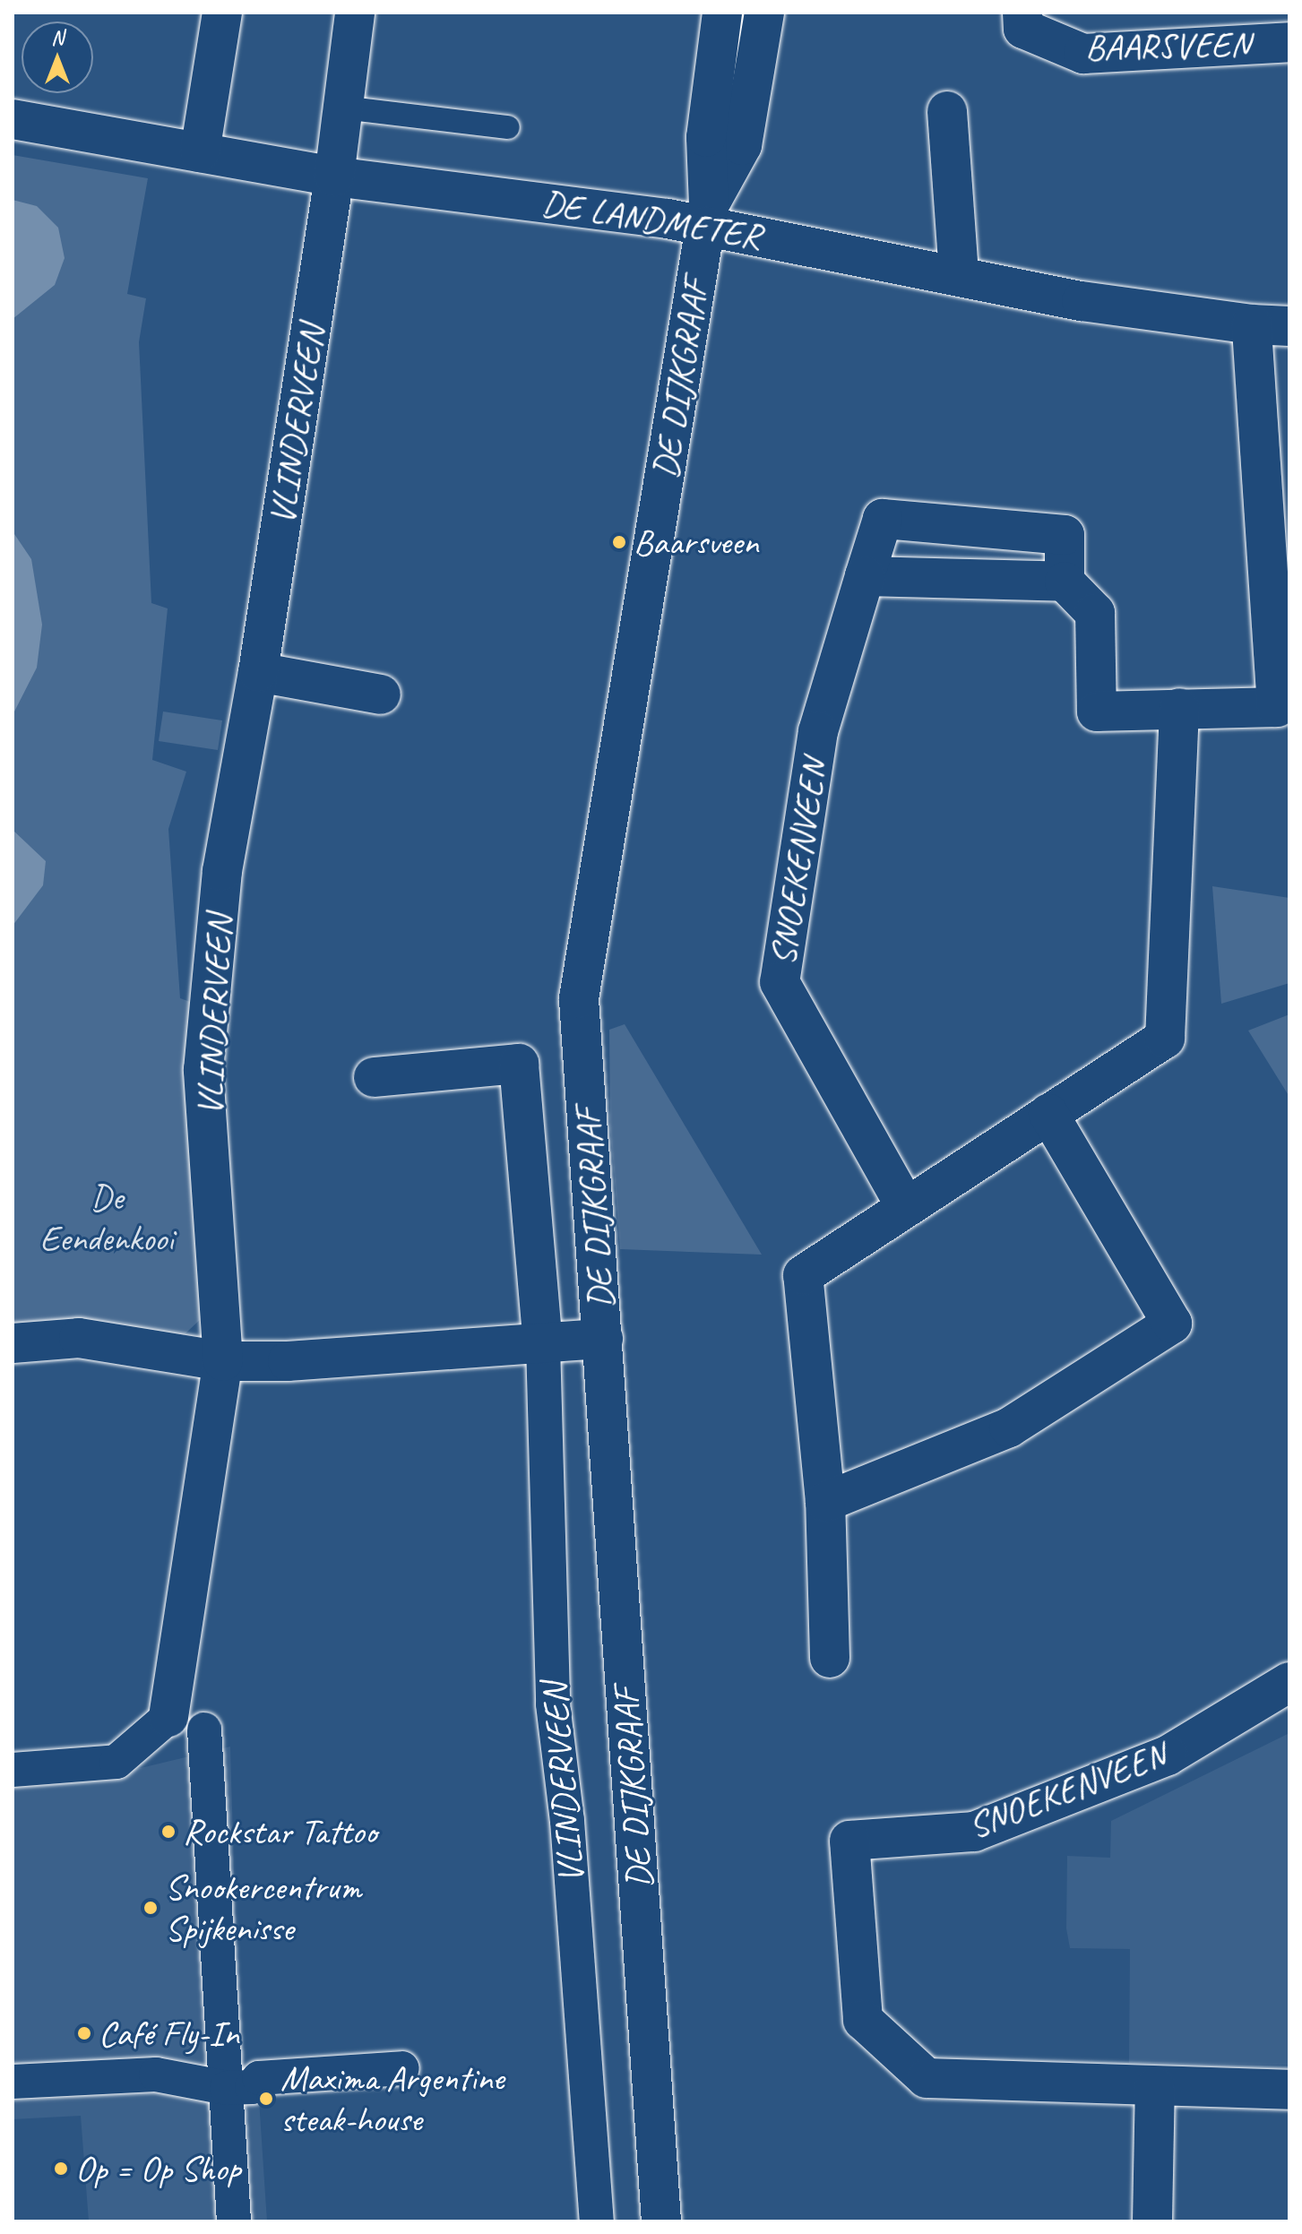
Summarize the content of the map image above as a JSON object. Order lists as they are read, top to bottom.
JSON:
{
  "streets": {
    "street": [
      "BAARSVEEN",
      "DE LANDMETER",
      "DE DIJKGRAAF",
      "VLINDERVEEN",
      "SNOEKENVEEN"
    ]
  },
  "crossings": [
    ["DE LANDMETER", "DE DIJKGRAAF"],
    ["DE LANDMETER", "VLINDERVEEN"]
  ],
  "parks": ["De Eendenkooi"],
  "places": [
    "Baarsveen",
    "Rockstar Tattoo",
    "Snookercentrum Spijkenisse",
    "Café Fly-In",
    "Maxima Argentine steak-house",
    "Op = Op Shop"
  ],
  "north": "top"
}
